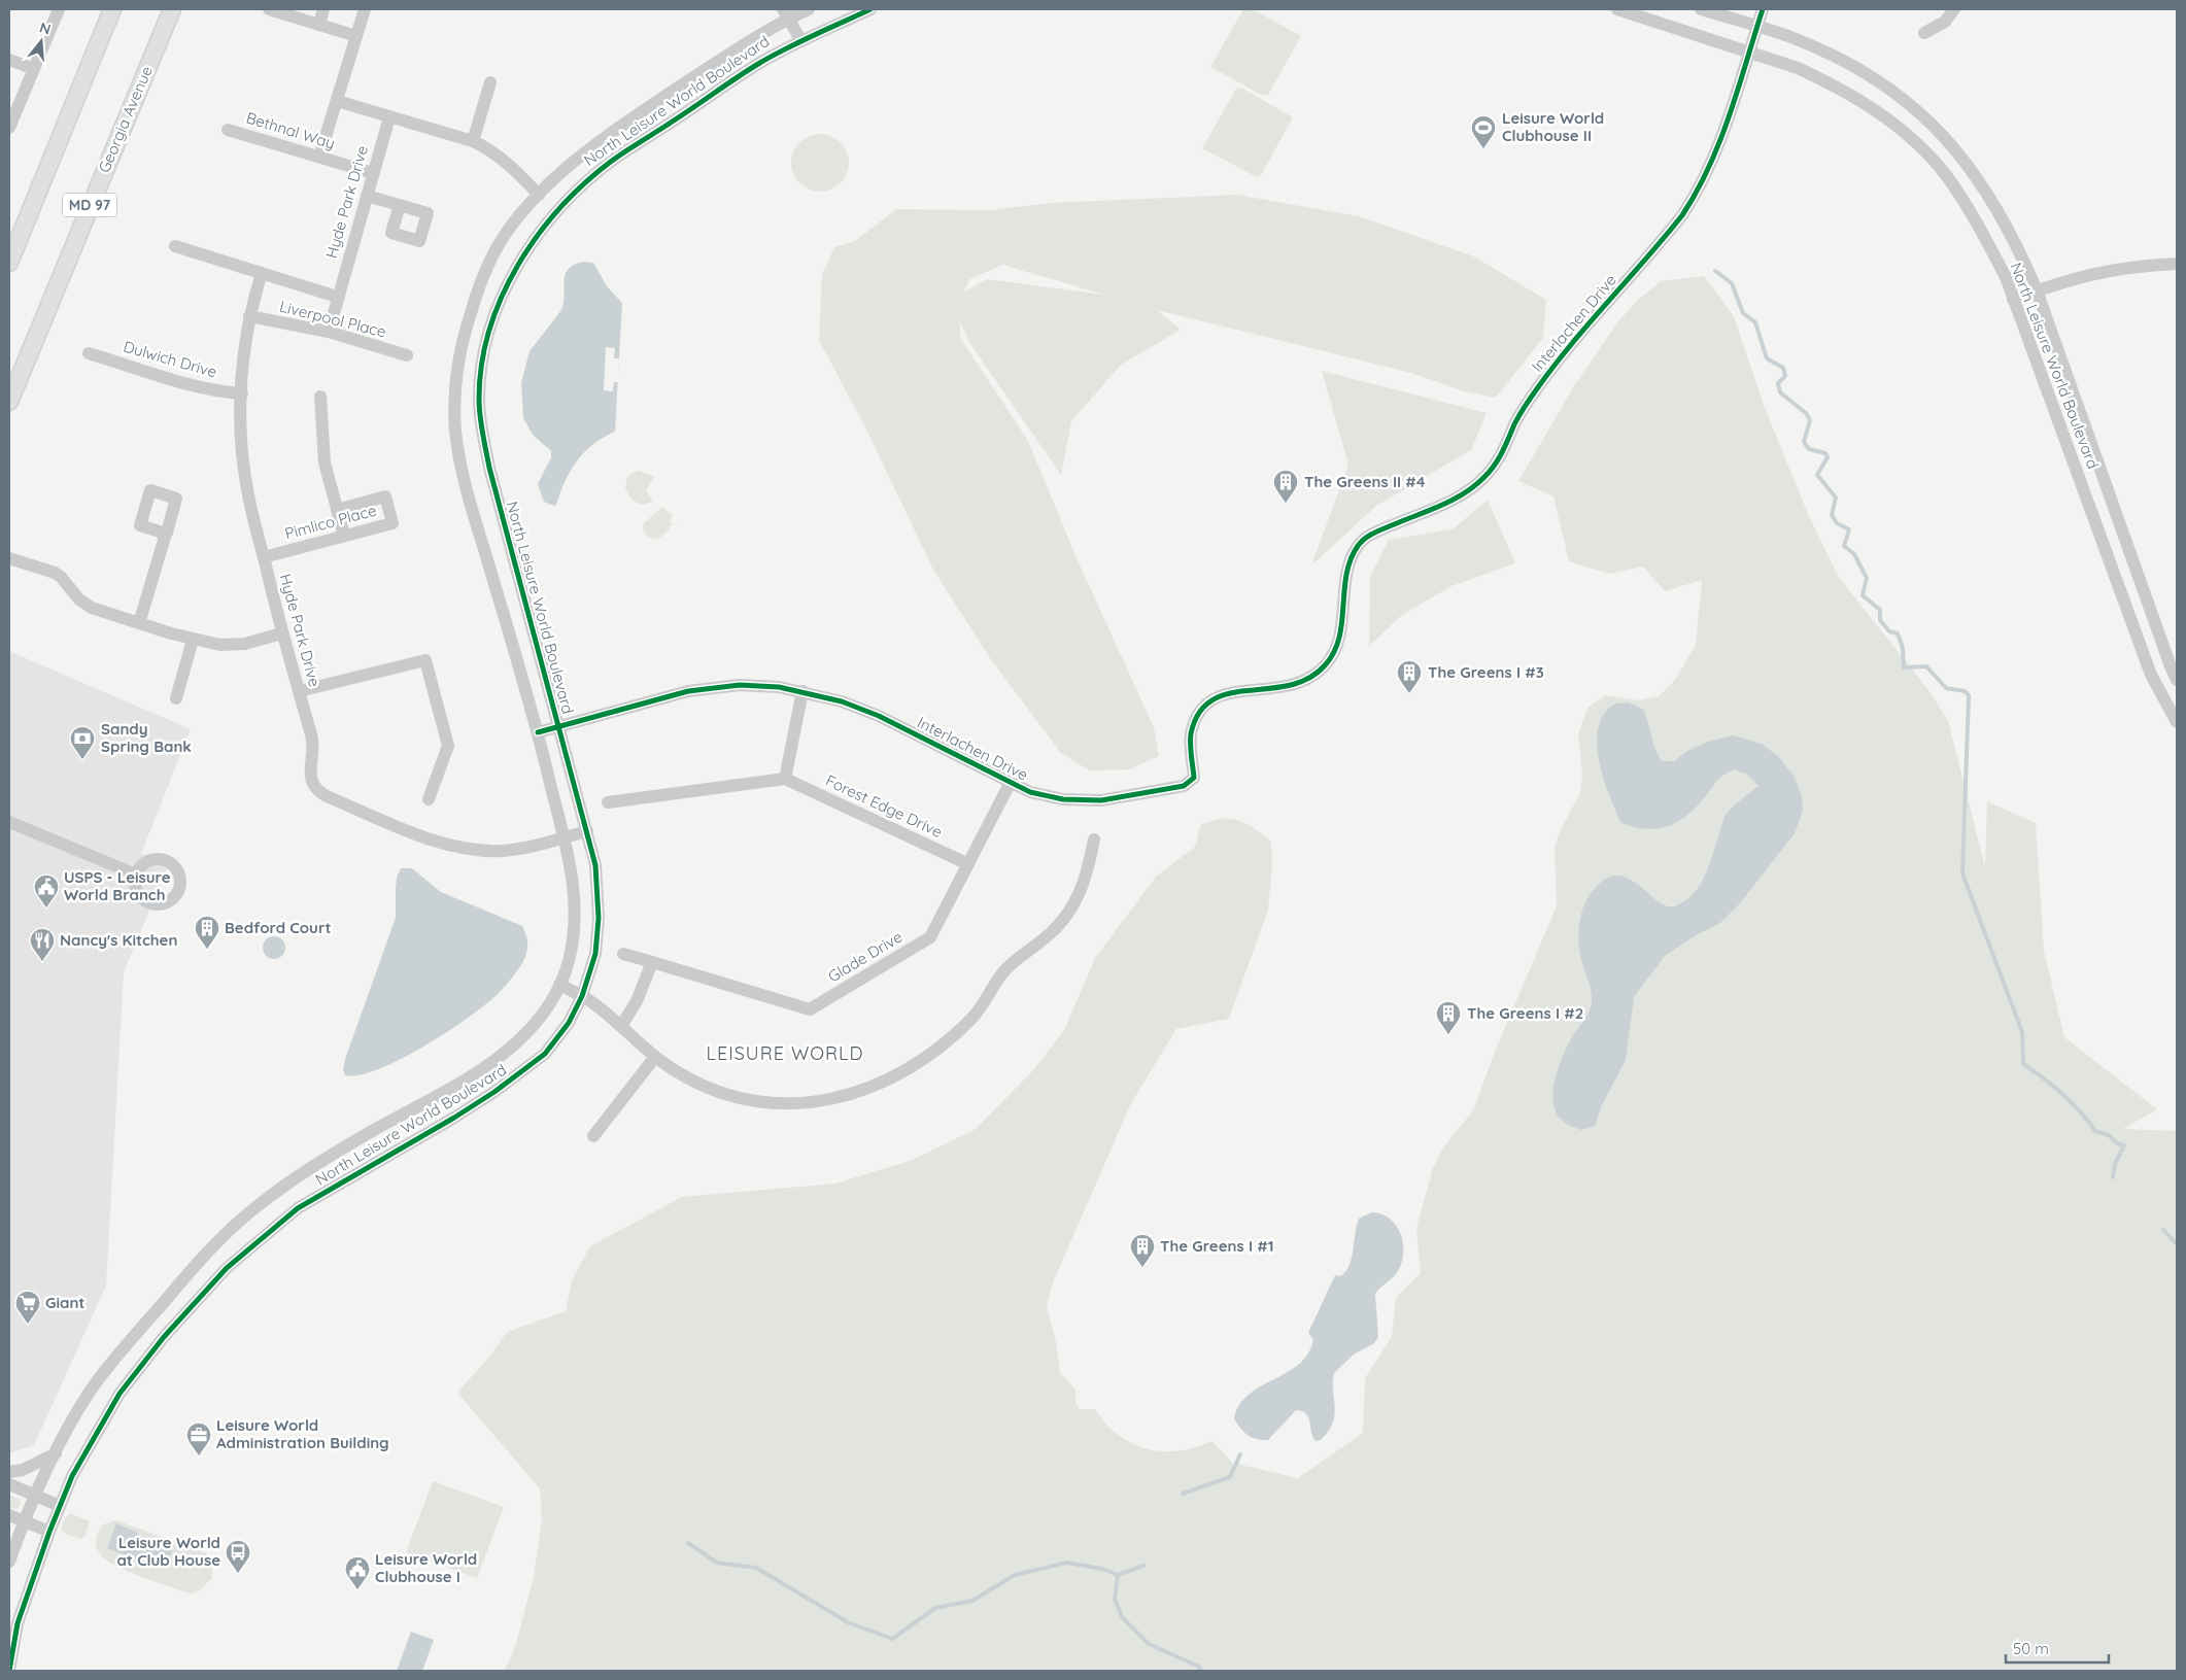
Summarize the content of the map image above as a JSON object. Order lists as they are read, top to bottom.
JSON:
{
  "streets": {
    "main road": ["Georgia Avenue", "MD 97"],
    "street": [
      "North Leisure World Boulevard",
      "Bethnal Way",
      "Hyde Park Drive",
      "Liverpool Place",
      "Interlachen Drive",
      "Dulwich Drive",
      "Pimlico Place",
      "Forest Edge Drive",
      "Glade Drive"
    ]
  },
  "crossings": [
    ["North Leisure World Boulevard", "Hyde Park Drive"],
    ["North Leisure World Boulevard", "Interlachen Drive"],
    ["Bethnal Way", "Hyde Park Drive"],
    ["Hyde Park Drive", "Liverpool Place"],
    ["Hyde Park Drive", "Dulwich Drive"],
    ["Hyde Park Drive", "Pimlico Place"],
    ["Interlachen Drive", "Glade Drive"],
    ["Forest Edge Drive", "Glade Drive"]
  ],
  "districts": ["LEISURE WORLD"],
  "places": {
    "sports": ["Leisure World Clubhouse II"],
    "building": [
      "The Greens II #4",
      "The Greens I #3",
      "Bedford Court",
      "The Greens I #2",
      "The Greens I #1"
    ],
    "bank": ["Sandy Spring Bank"],
    "public building": ["USPS - Leisure World Branch", "Leisure World Clubhouse I"],
    "restaurant": ["Nancy's Kitchen"],
    "supermarket": ["Giant"],
    "office": ["Leisure World Administration Building"],
    "bus stop": ["Leisure World at Club House"]
  },
  "scale_bar": "50 m",
  "north": "top"
}
